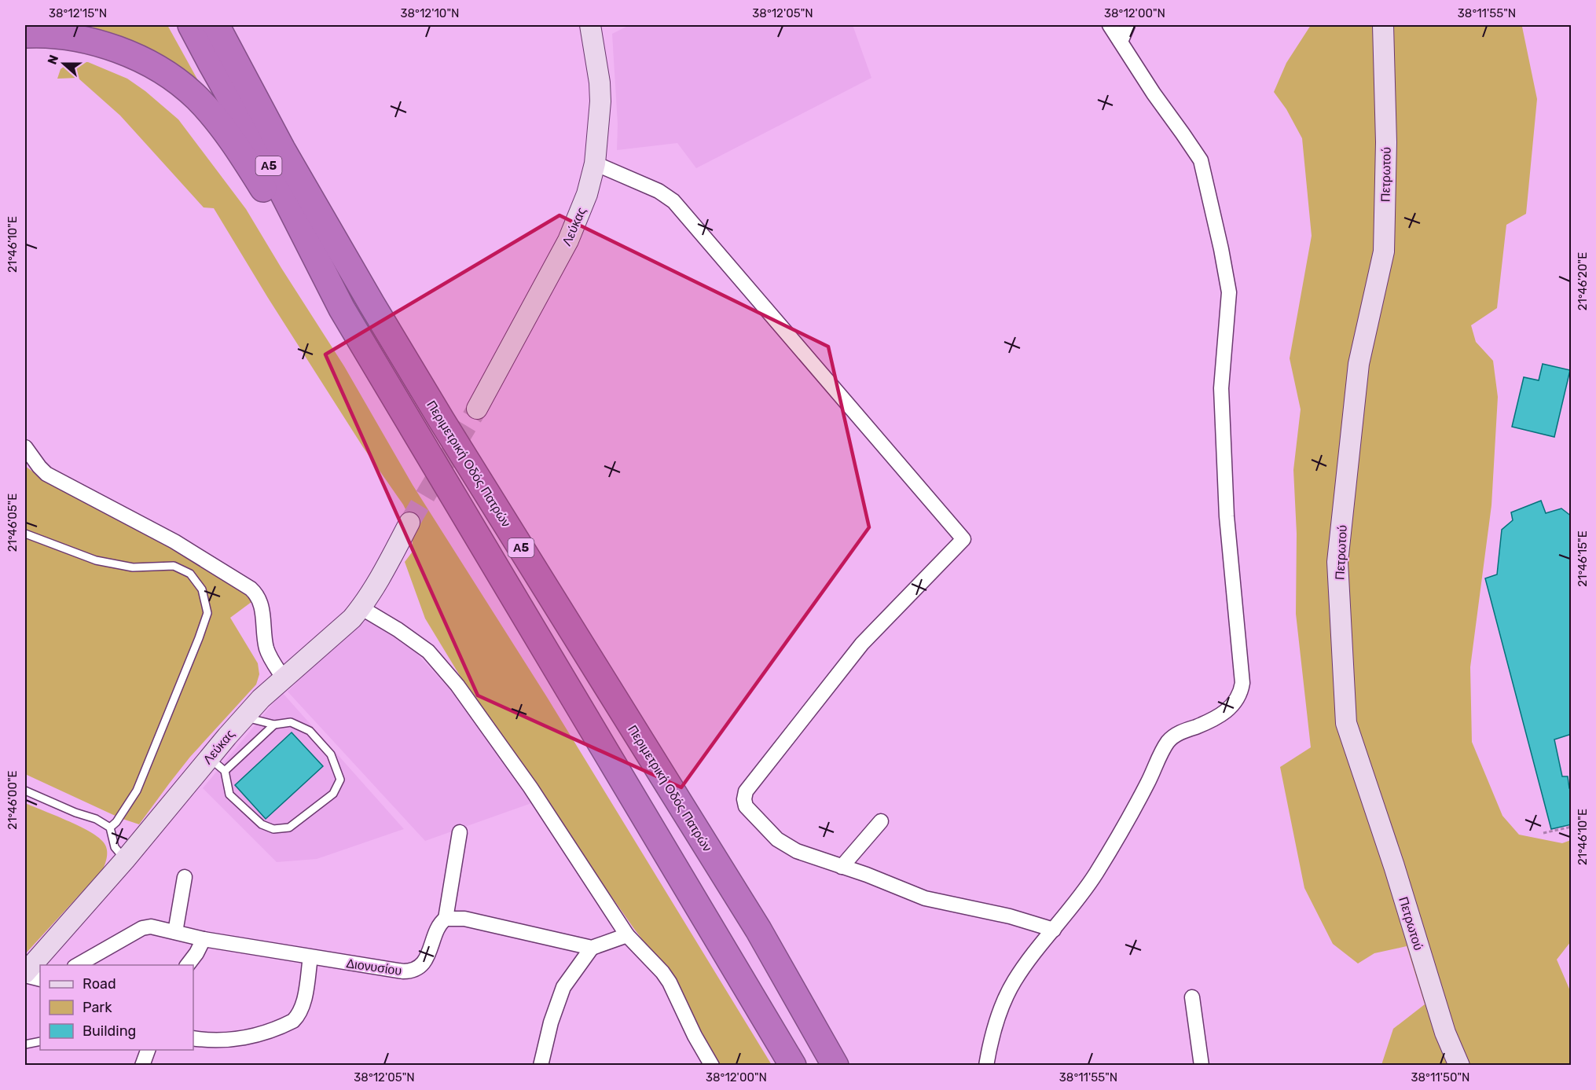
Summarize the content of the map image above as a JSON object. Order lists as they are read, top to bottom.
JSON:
{
  "streets": {
    "highway": ["Α5", "Περιμετρική Οδός Πατρών"],
    "street": ["Πετρωτού", "Λεύκας", "Διονυσίου"]
  },
  "legend": ["Road", "Park", "Building"],
  "north": "left",
  "coordinates": [
    "38°12'15\"N",
    "38°12'10\"N",
    "38°12'05\"N",
    "38°12'00\"N",
    "38°11'55\"N",
    "21°46'10\"E",
    "21°46'20\"E",
    "21°46'05\"E",
    "21°46'15\"E",
    "21°46'00\"E",
    "38°11'50\"N"
  ]
}
